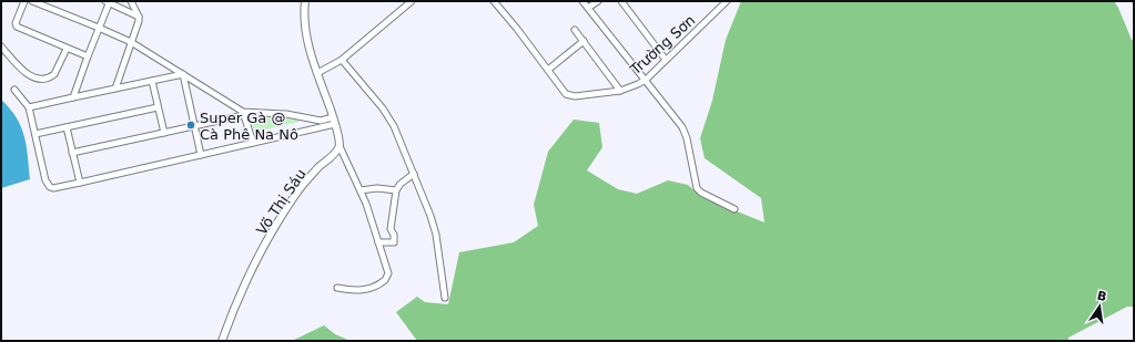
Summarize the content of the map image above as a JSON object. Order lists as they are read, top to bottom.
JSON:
{
  "streets": {
    "main road": ["Võ Thị Sáu"],
    "street": ["Trường Sơn"]
  },
  "places": ["Super Gà @ Cà Phê Na Nô"],
  "north": "top"
}
